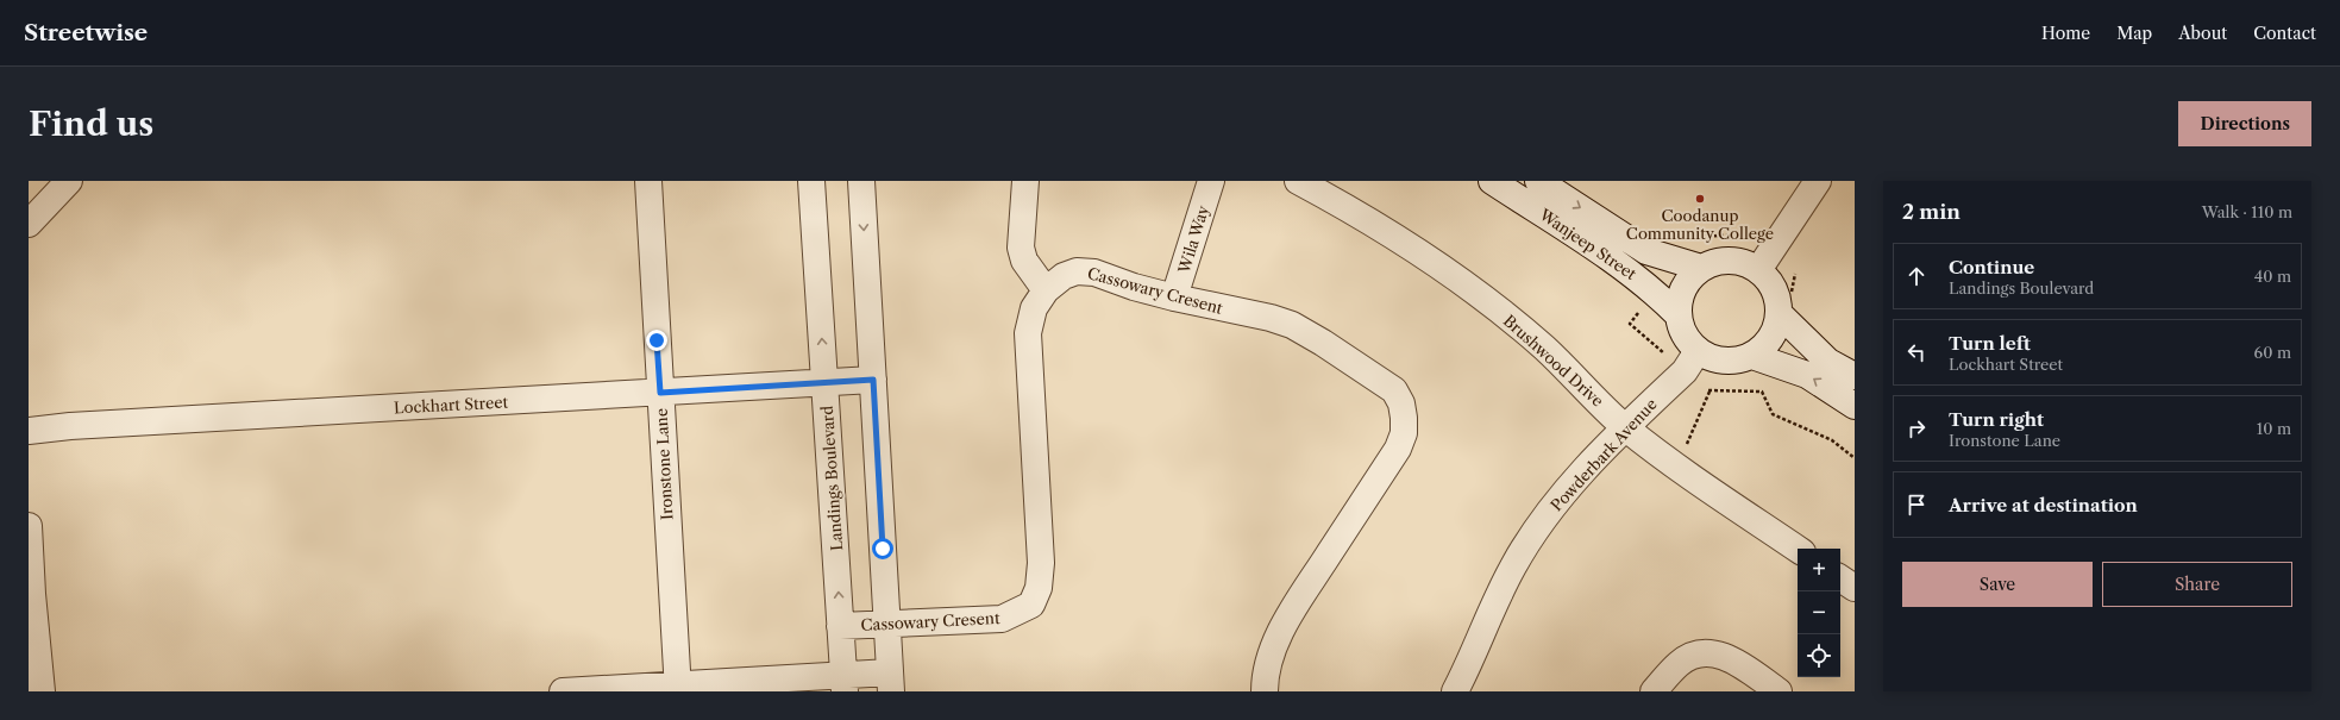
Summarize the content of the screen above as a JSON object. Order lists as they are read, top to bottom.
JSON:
{
  "streets": {
    "street": [
      "Wila Way",
      "Wanjeep Street",
      "Cassowary Cresent",
      "Brushwood Drive",
      "Lockhart Street",
      "Powderbark Avenue",
      "Ironstone Lane",
      "Landings Boulevard"
    ]
  },
  "crossings": [
    ["Wila Way", "Cassowary Cresent"],
    ["Wanjeep Street", "Powderbark Avenue"],
    ["Cassowary Cresent", "Landings Boulevard"],
    ["Brushwood Drive", "Powderbark Avenue"],
    ["Lockhart Street", "Ironstone Lane"],
    ["Lockhart Street", "Landings Boulevard"]
  ],
  "places": ["Coodanup Community College"],
  "page": {
    "header": "Streetwise",
    "nav": [
      "Home",
      "Map",
      "About",
      "Contact"
    ],
    "buttons": [
      "Directions",
      ["Save", "Share"]
    ],
    "title": "Find us",
    "heading": ["2 min", "Walk · 110 m"],
    "list": [
      ["Continue", "Landings Boulevard", "40 m"],
      ["Turn left", "Lockhart Street", "60 m"],
      ["Turn right", "Ironstone Lane", "10 m"],
      "Arrive at destination"
    ],
    "map_buttons": ["+", "−"]
  }
}
